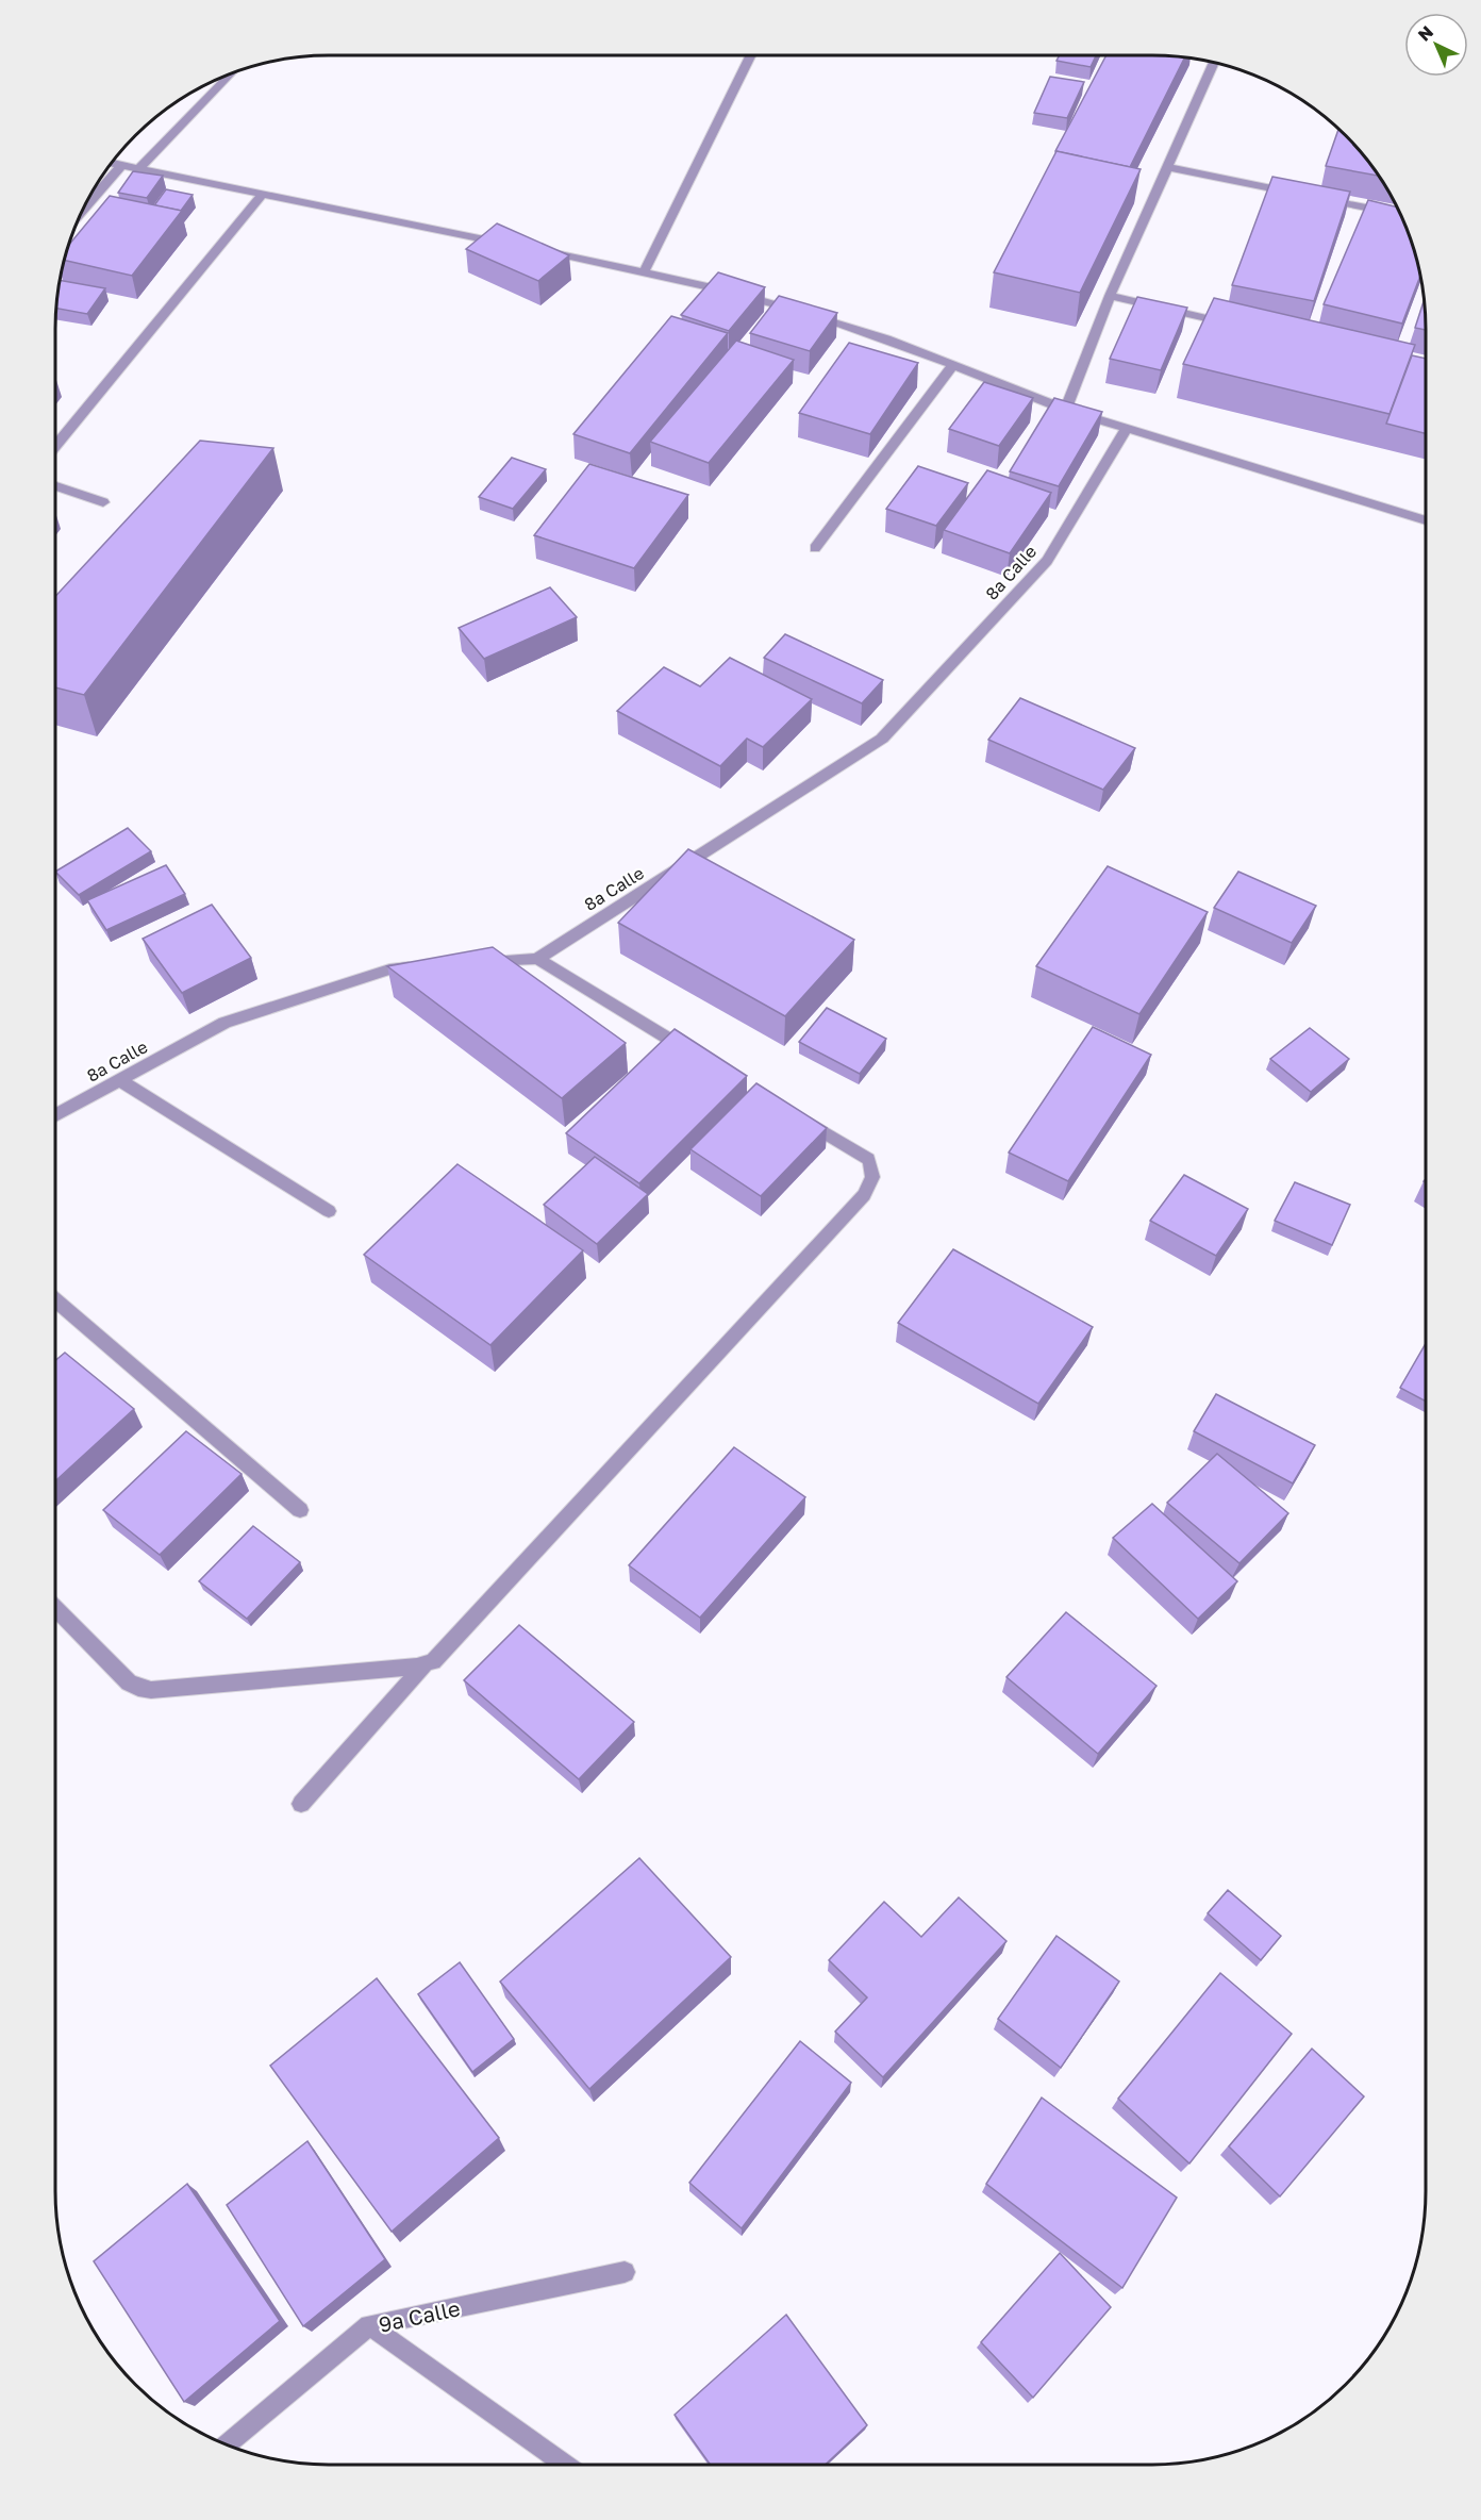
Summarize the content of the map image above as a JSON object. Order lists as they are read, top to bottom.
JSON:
{
  "streets": {
    "street": ["8a Calle", "9a Calle"]
  },
  "north": "top left"
}
